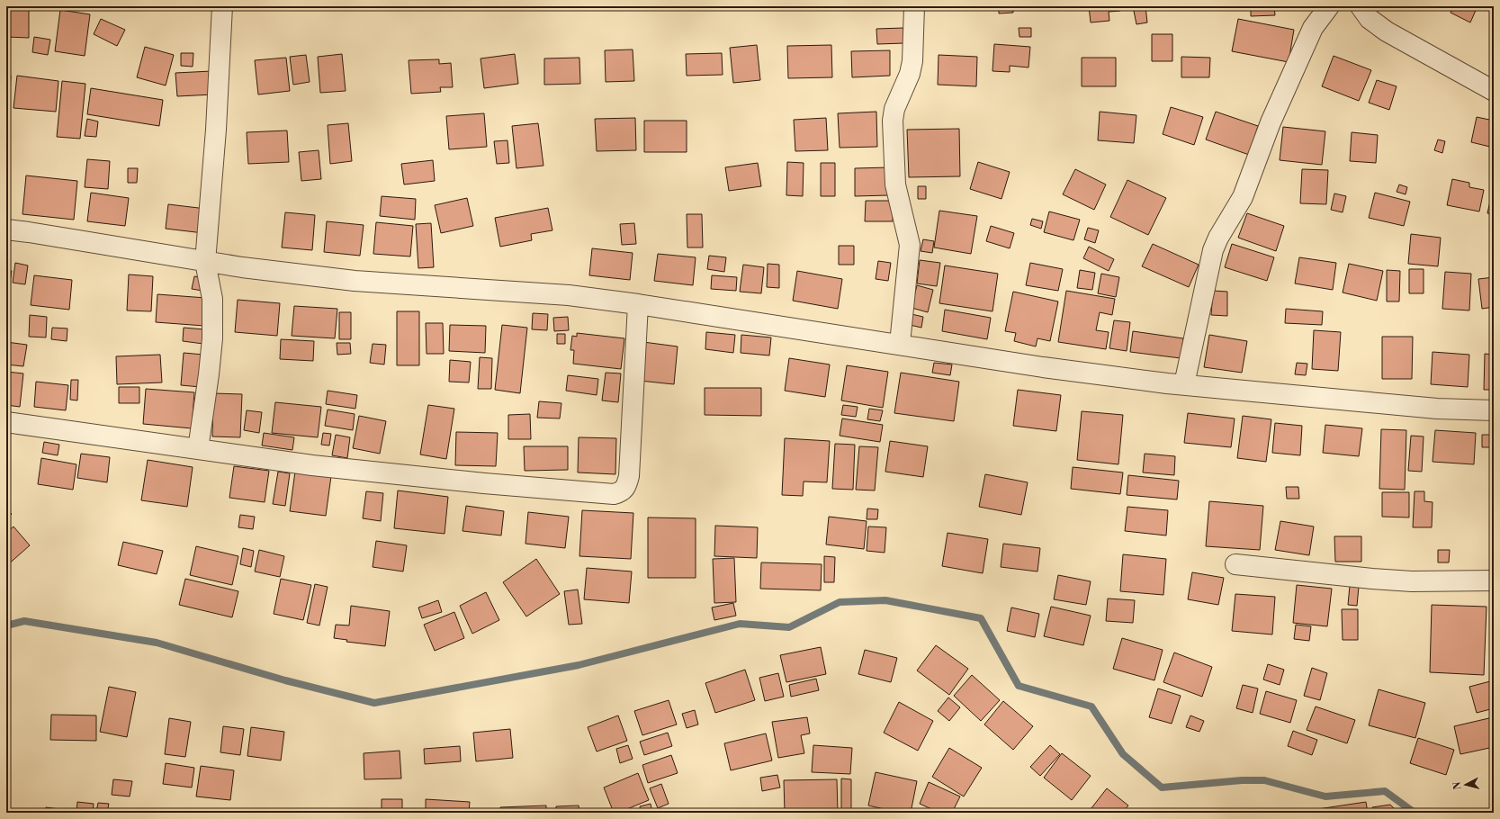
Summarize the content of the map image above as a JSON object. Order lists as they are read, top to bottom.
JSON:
{
  "north": "left"
}
